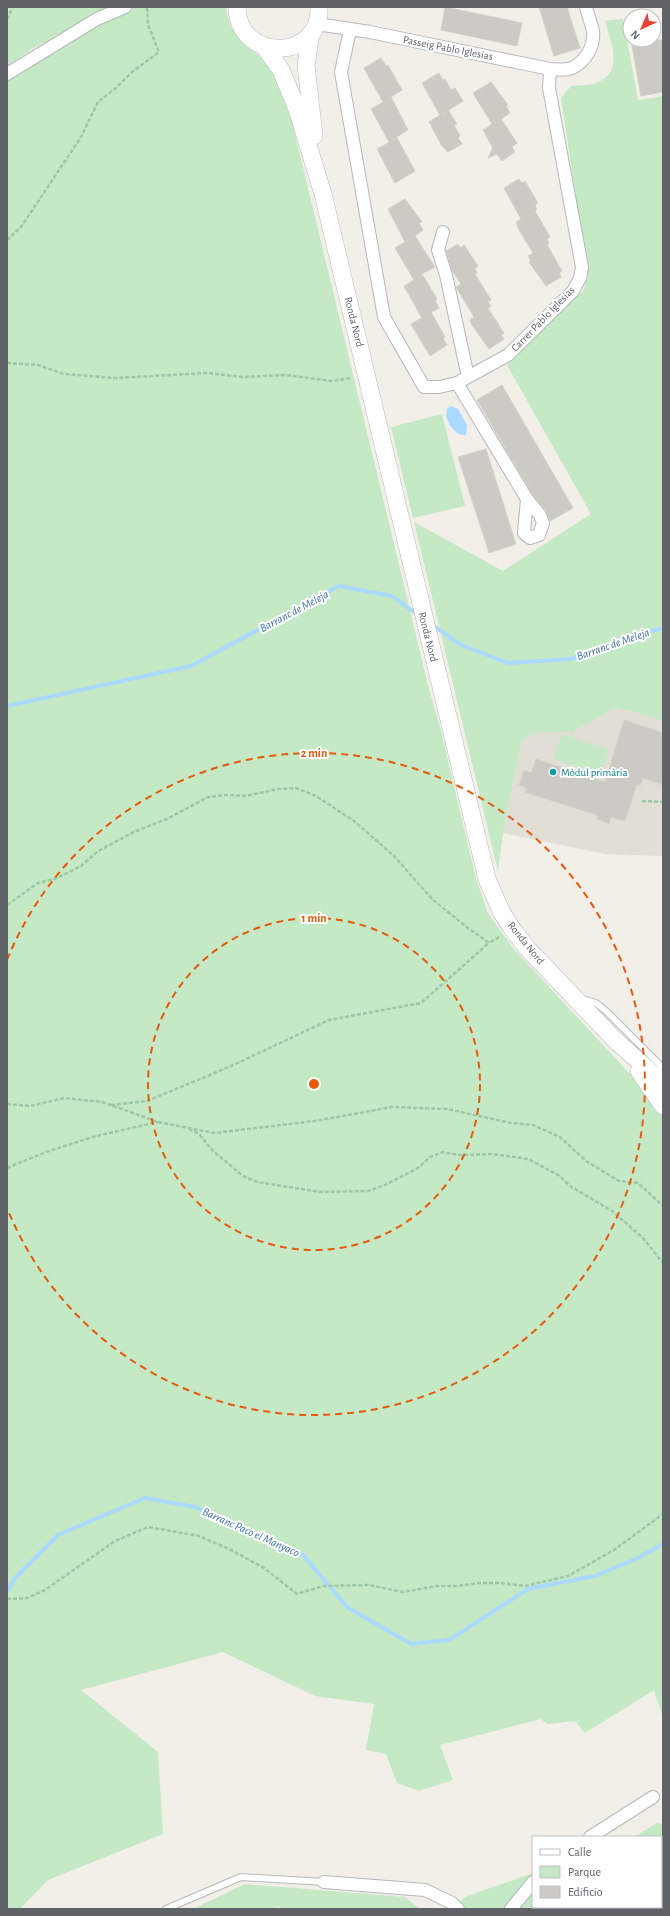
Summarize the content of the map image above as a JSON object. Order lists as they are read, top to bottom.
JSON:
{
  "streets": {
    "main road": ["Ronda Nord"],
    "street": ["Passeig Pablo Iglesias", "Carrer Pablo Iglesias"]
  },
  "crossings": [
    ["Passeig Pablo Iglesias", "Carrer Pablo Iglesias"],
    ["Passeig Pablo Iglesias", "Ronda Nord"]
  ],
  "water": ["Barranc de Meleja", "Barranc Paco el Manyaco"],
  "places": ["Mòdul primària"],
  "legend": ["Calle", "Parque", "Edificio"],
  "north": "bottom left",
  "rings": ["2 min", "1 min"]
}
